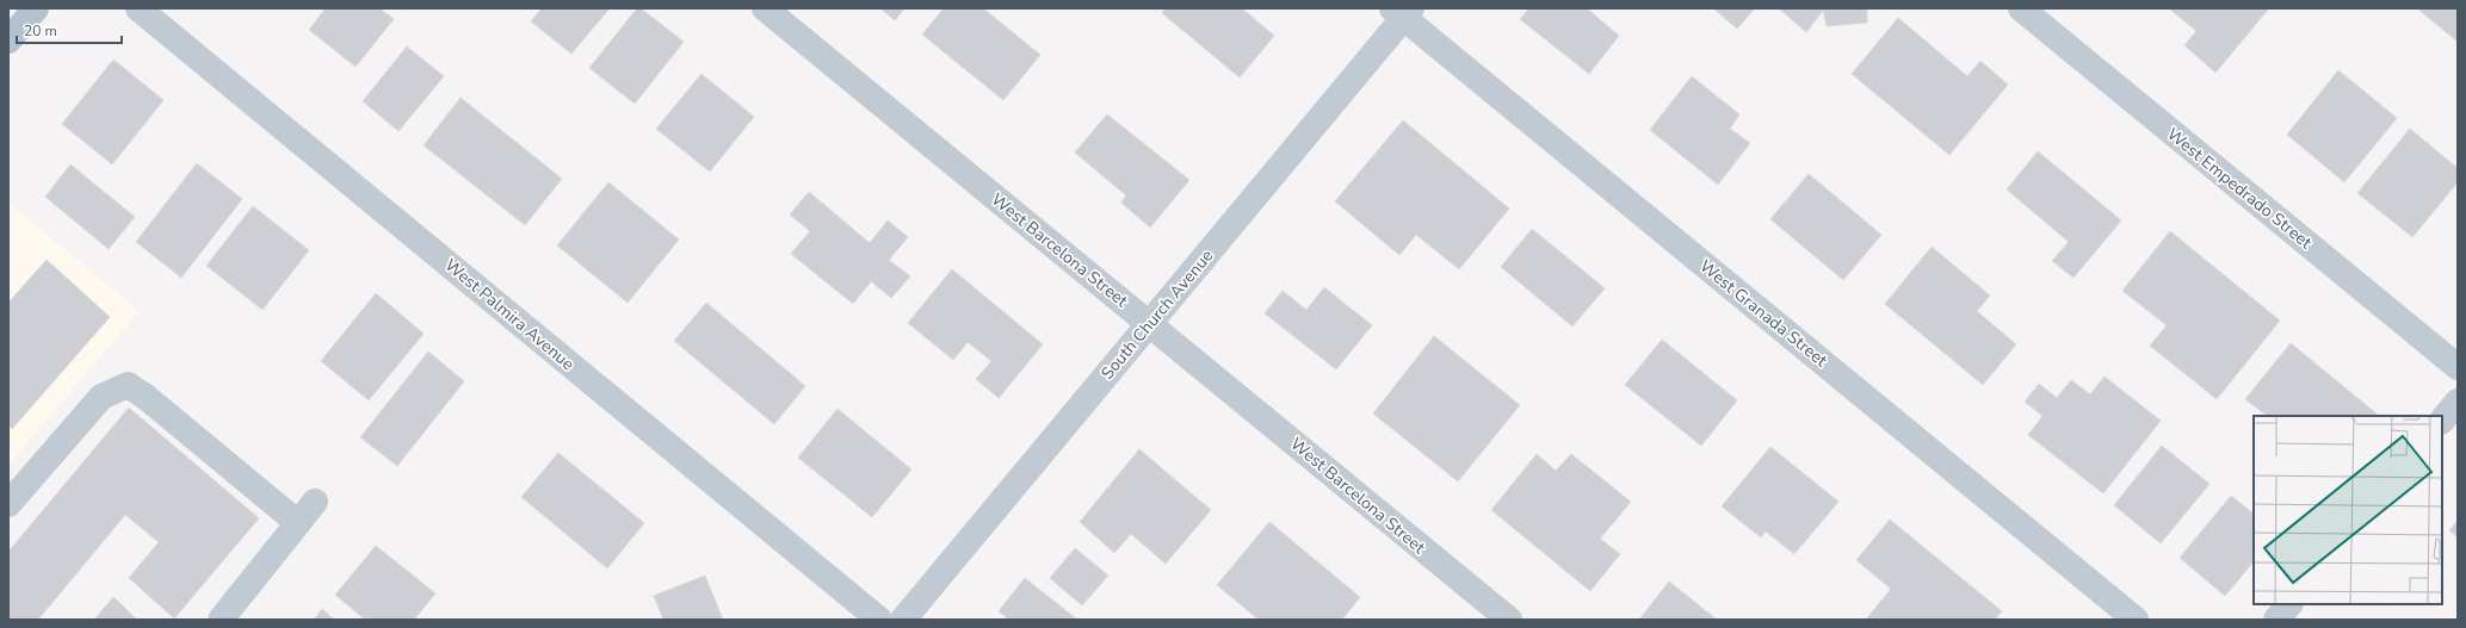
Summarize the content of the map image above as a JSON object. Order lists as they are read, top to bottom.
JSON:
{
  "streets": {
    "street": [
      "West Empedrado Street",
      "West Barcelona Street",
      "West Granada Street",
      "West Palmira Avenue",
      "South Church Avenue"
    ]
  },
  "crossings": [
    ["West Barcelona Street", "South Church Avenue"],
    ["West Granada Street", "South Church Avenue"]
  ],
  "scale_bar": "20 m"
}
